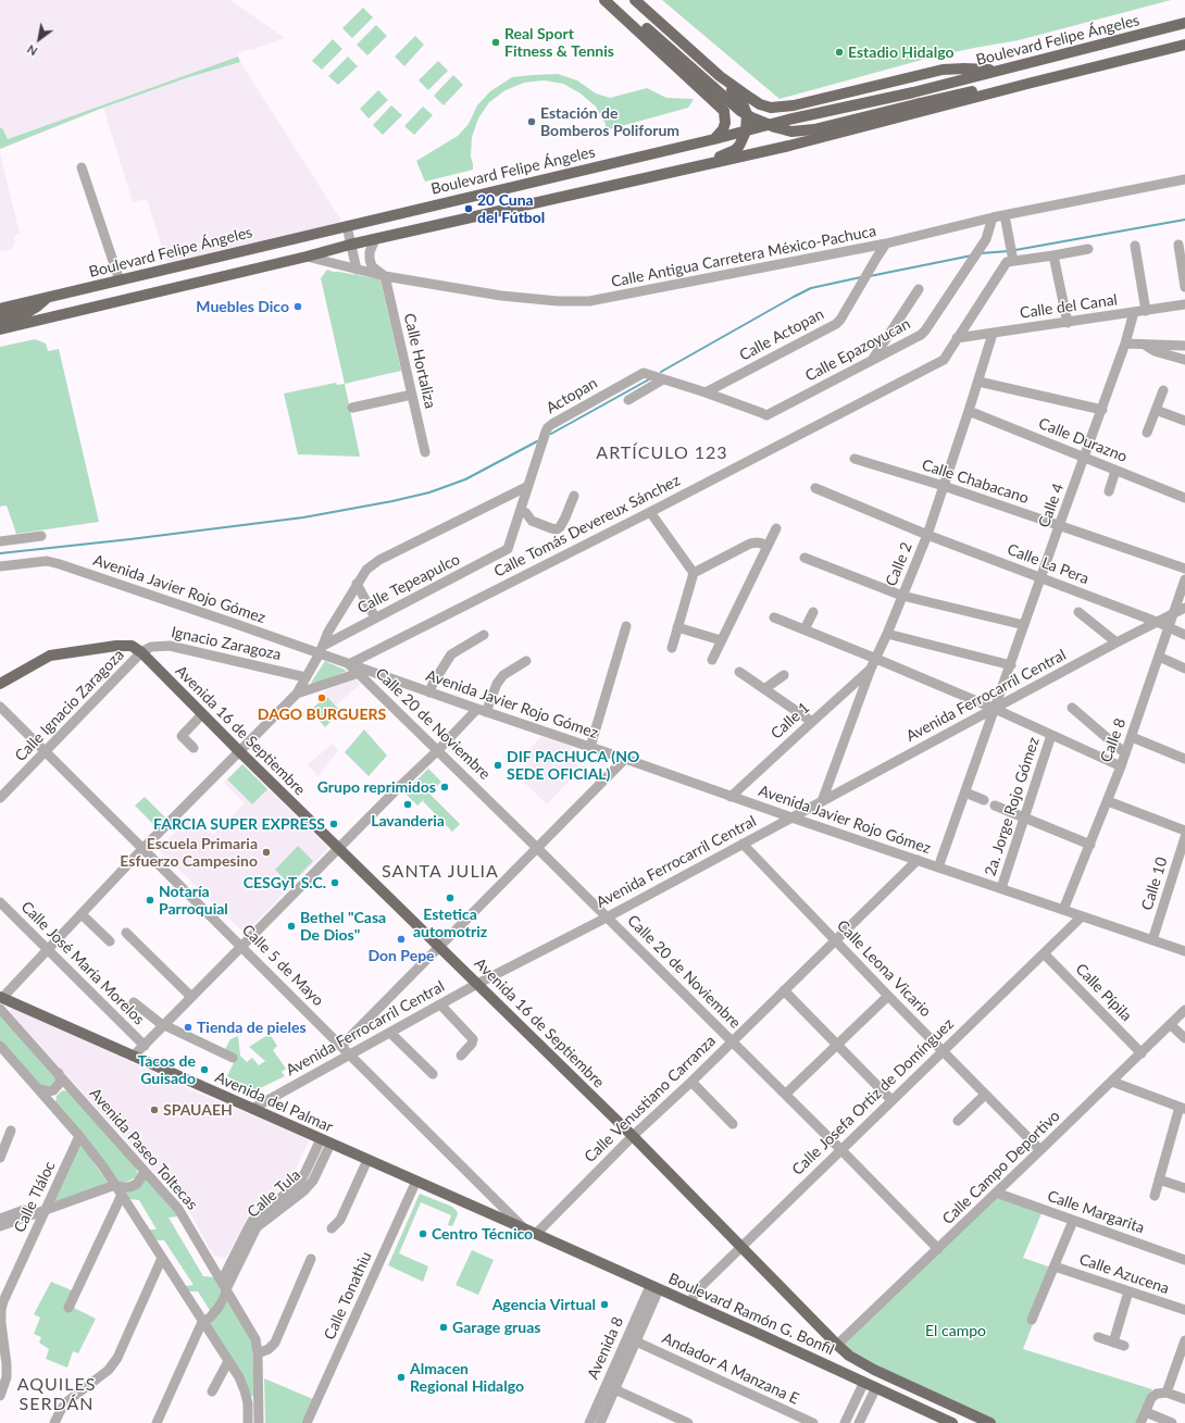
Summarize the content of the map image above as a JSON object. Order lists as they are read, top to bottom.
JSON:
{
  "streets": {
    "main road": [
      "Boulevard Felipe Ángeles",
      "Avenida 16 de Septiembre",
      "Avenida del Palmar",
      "Boulevard Ramón G. Bonfil"
    ],
    "street": [
      "Calle Antigua Carretera México-Pachuca",
      "Calle del Canal",
      "Calle Actopan",
      "Calle Epazoyucan",
      "Calle Hortaliza",
      "Actopan",
      "Calle Durazno",
      "Calle Chabacano",
      "Calle 4",
      "Calle Tomás Devereux Sánchez",
      "Calle 2",
      "Calle La Pera",
      "Calle Tepeapulco",
      "Avenida Javier Rojo Gómez",
      "Ignacio Zaragoza",
      "Avenida Ferrocarril Central",
      "Calle Ignacio Zaragoza",
      "Calle 1",
      "Calle 20 de Noviembre",
      "Calle 8",
      "2a. Jorge Rojo Gómez",
      "Calle 10",
      "Calle José María Morelos",
      "Calle 5 de Mayo",
      "Calle Leona Vicario",
      "Calle Pípila",
      "Calle Josefa Ortiz de Domínguez",
      "Calle Venustiano Carranza",
      "Avenida Paseo Toltecas",
      "Calle Campo Deportivo",
      "Calle Tula",
      "Calle Tláloc",
      "Calle Margarita",
      "Calle Azucena",
      "Calle Tonathiu",
      "Avenida 8",
      "Andador A Manzana E"
    ]
  },
  "crossings": [
    ["Calle Antigua Carretera México-Pachuca", "Calle Actopan"],
    ["Calle Antigua Carretera México-Pachuca", "Calle Epazoyucan"],
    ["Calle Antigua Carretera México-Pachuca", "Calle Hortaliza"],
    ["Calle del Canal", "Calle 4"],
    ["Calle del Canal", "Calle Tomás Devereux Sánchez"],
    ["Calle del Canal", "Calle 2"],
    ["Calle Actopan", "Calle Epazoyucan"],
    ["Calle Actopan", "Actopan"],
    ["Calle Epazoyucan", "Actopan"],
    ["Actopan", "Calle Tepeapulco"],
    ["Calle Durazno", "Calle 4"],
    ["Calle Durazno", "Calle 2"],
    ["Calle Chabacano", "Calle 4"],
    ["Calle Chabacano", "Calle 2"],
    ["Calle 4", "Calle La Pera"],
    ["Calle 4", "Avenida Javier Rojo Gómez"],
    ["Calle 4", "Avenida Ferrocarril Central"],
    ["Calle Tomás Devereux Sánchez", "Avenida Javier Rojo Gómez"],
    ["Calle Tomás Devereux Sánchez", "Calle 20 de Noviembre"],
    ["Calle 2", "Calle La Pera"],
    ["Calle 2", "Avenida Ferrocarril Central"],
    ["Calle 2", "Calle 1"],
    ["Calle La Pera", "Avenida Ferrocarril Central"],
    ["Calle La Pera", "Calle 8"],
    ["Calle Tepeapulco", "Avenida Javier Rojo Gómez"],
    ["Avenida Javier Rojo Gómez", "Avenida Ferrocarril Central"],
    ["Avenida Javier Rojo Gómez", "Calle 1"],
    ["Avenida Javier Rojo Gómez", "Calle 20 de Noviembre"],
    ["Avenida Javier Rojo Gómez", "Calle 8"],
    ["Avenida Javier Rojo Gómez", "2a. Jorge Rojo Gómez"],
    ["Avenida Javier Rojo Gómez", "Calle 10"],
    ["Avenida Javier Rojo Gómez", "Calle Josefa Ortiz de Domínguez"],
    ["Avenida Javier Rojo Gómez", "Calle Venustiano Carranza"],
    ["Ignacio Zaragoza", "Calle Ignacio Zaragoza"],
    ["Ignacio Zaragoza", "Avenida 16 de Septiembre"],
    ["Avenida Ferrocarril Central", "Calle 20 de Noviembre"],
    ["Avenida Ferrocarril Central", "Avenida 16 de Septiembre"],
    ["Avenida Ferrocarril Central", "Calle 8"],
    ["Avenida Ferrocarril Central", "Calle 5 de Mayo"],
    ["Avenida Ferrocarril Central", "Calle Leona Vicario"],
    ["Avenida Ferrocarril Central", "Avenida del Palmar"],
    ["Calle Ignacio Zaragoza", "Avenida 16 de Septiembre"],
    ["Calle Ignacio Zaragoza", "Calle 5 de Mayo"],
    ["Calle 20 de Noviembre", "Calle Josefa Ortiz de Domínguez"],
    ["Calle 20 de Noviembre", "Calle Venustiano Carranza"],
    ["Calle 20 de Noviembre", "Calle Campo Deportivo"],
    ["Avenida 16 de Septiembre", "Calle Josefa Ortiz de Domínguez"],
    ["Avenida 16 de Septiembre", "Calle Venustiano Carranza"],
    ["Avenida 16 de Septiembre", "Calle Campo Deportivo"],
    ["Avenida 16 de Septiembre", "Boulevard Ramón G. Bonfil"],
    ["Calle 5 de Mayo", "Avenida del Palmar"],
    ["Calle Leona Vicario", "Calle Josefa Ortiz de Domínguez"],
    ["Calle Leona Vicario", "Calle Venustiano Carranza"],
    ["Calle Leona Vicario", "Calle Campo Deportivo"],
    ["Calle Pípila", "Calle Josefa Ortiz de Domínguez"],
    ["Calle Pípila", "Calle Campo Deportivo"],
    ["Calle Josefa Ortiz de Domínguez", "Boulevard Ramón G. Bonfil"],
    ["Calle Venustiano Carranza", "Avenida del Palmar"],
    ["Calle Venustiano Carranza", "Boulevard Ramón G. Bonfil"],
    ["Avenida del Palmar", "Calle Tula"],
    ["Avenida del Palmar", "Calle Tonathiu"],
    ["Avenida del Palmar", "Boulevard Ramón G. Bonfil"],
    ["Avenida Paseo Toltecas", "Calle Tula"],
    ["Calle Campo Deportivo", "Calle Margarita"],
    ["Calle Campo Deportivo", "Boulevard Ramón G. Bonfil"],
    ["Boulevard Ramón G. Bonfil", "Avenida 8"],
    ["Avenida 8", "Andador A Manzana E"]
  ],
  "districts": ["ARTÍCULO 123", "SANTA JULIA", "AQUILES SERDÁN"],
  "parks": ["El campo"],
  "places": [
    "Real Sport Fitness & Tennis",
    "Estadio Hidalgo",
    "Estación de Bomberos Poliforum",
    "20 Cuna del Fútbol",
    "Muebles Dico",
    "DAGO BURGUERS",
    "DIF PACHUCA (NO SEDE OFICIAL)",
    "Grupo reprimidos",
    "Lavanderia",
    "FARCIA SUPER EXPRESS",
    "Escuela Primaria Esfuerzo Campesino",
    "CESGyT S.C.",
    "Estetica automotriz",
    "Notaría Parroquial",
    "Bethel \"Casa De Dios\"",
    "Don Pepe",
    "Tienda de pieles",
    "Tacos de Guisado",
    "SPAUAEH",
    "Centro Técnico",
    "Agencia Virtual",
    "Garage gruas",
    "Almacen Regional Hidalgo"
  ],
  "north": "bottom left"
}
